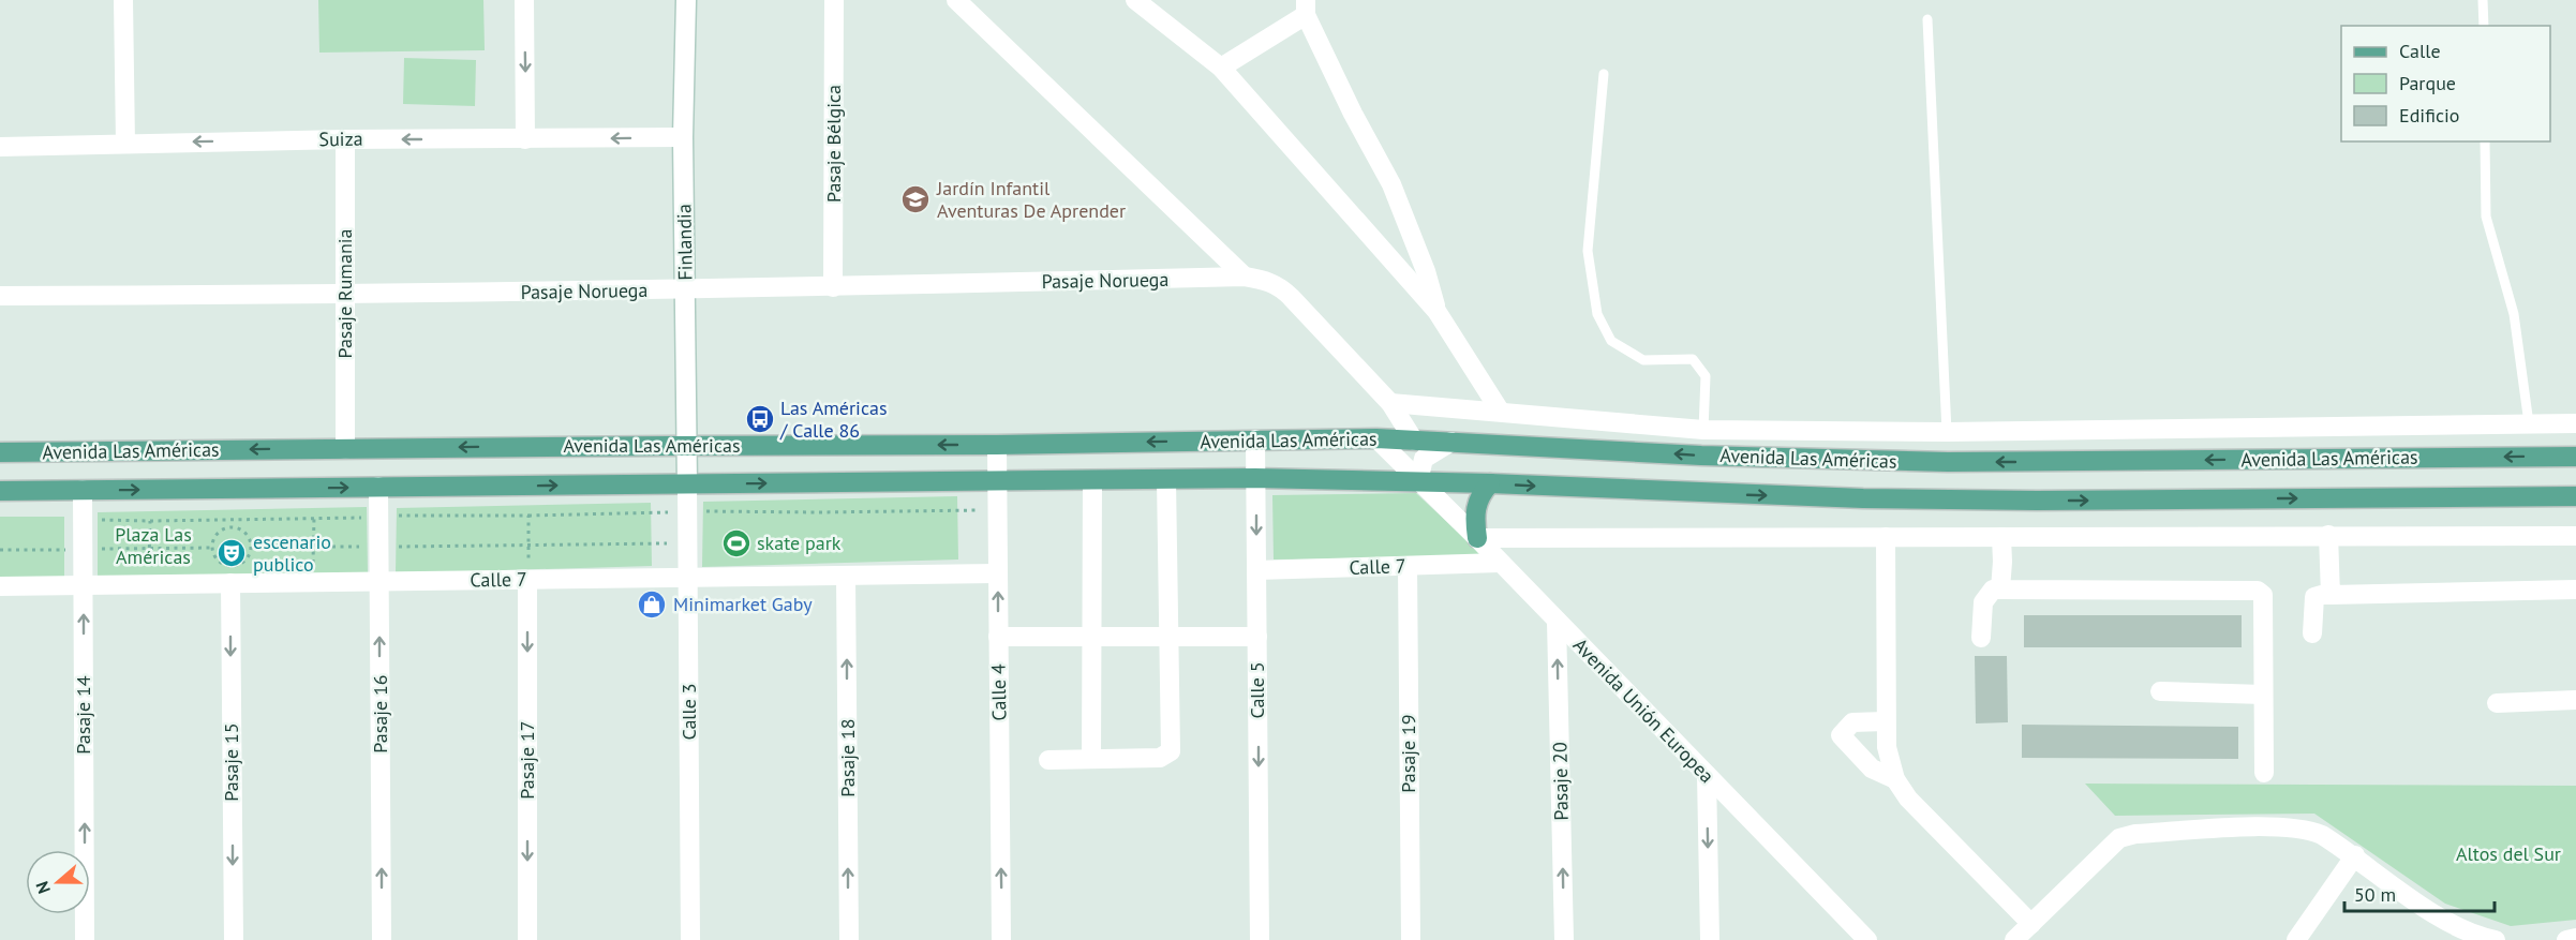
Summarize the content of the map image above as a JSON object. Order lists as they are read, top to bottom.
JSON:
{
  "streets": {
    "main road": ["Avenida Las Américas"],
    "street": [
      "Suiza",
      "Pasaje Bélgica",
      "Finlandia",
      "Pasaje Noruega",
      "Pasaje Rumania",
      "Calle 7",
      "Calle 5",
      "Calle 4",
      "Avenida Unión Europea",
      "Calle 3",
      "Pasaje 16",
      "Pasaje 14",
      "Pasaje 19",
      "Pasaje 18",
      "Pasaje 17",
      "Pasaje 15",
      "Pasaje 20"
    ]
  },
  "crossings": [
    ["Suiza", "Finlandia"],
    ["Suiza", "Pasaje Rumania"],
    ["Pasaje Bélgica", "Pasaje Noruega"],
    ["Finlandia", "Pasaje Noruega"],
    ["Finlandia", "Avenida Las Américas"],
    ["Finlandia", "Calle 3"],
    ["Pasaje Noruega", "Pasaje Rumania"],
    ["Pasaje Rumania", "Avenida Las Américas"],
    ["Avenida Las Américas", "Calle 5"],
    ["Avenida Las Américas", "Calle 4"],
    ["Avenida Las Américas", "Avenida Unión Europea"],
    ["Avenida Las Américas", "Calle 3"],
    ["Avenida Las Américas", "Pasaje 16"],
    ["Avenida Las Américas", "Pasaje 14"],
    ["Calle 7", "Calle 5"],
    ["Calle 7", "Calle 4"],
    ["Calle 7", "Avenida Unión Europea"],
    ["Calle 7", "Calle 3"],
    ["Calle 7", "Pasaje 16"],
    ["Calle 7", "Pasaje 14"],
    ["Calle 7", "Pasaje 19"],
    ["Calle 7", "Pasaje 18"],
    ["Calle 7", "Pasaje 17"],
    ["Calle 7", "Pasaje 15"],
    ["Avenida Unión Europea", "Pasaje 20"]
  ],
  "one_way": [
    "Suiza",
    "Pasaje 16",
    "Pasaje 14",
    "Pasaje 18",
    "Pasaje 17",
    "Pasaje 15"
  ],
  "parks": ["Plaza Las Américas", "Altos del Sur"],
  "places": {
    "school or university": ["Jardín Infantil Aventuras De Aprender"],
    "bus stop": ["Las Américas / Calle 86"],
    "sports": ["skate park"],
    "theatre": ["escenario publico"],
    "shop": ["Minimarket Gaby"]
  },
  "legend": ["Calle", "Parque", "Edificio"],
  "scale_bar": "50 m",
  "north": "left"
}
